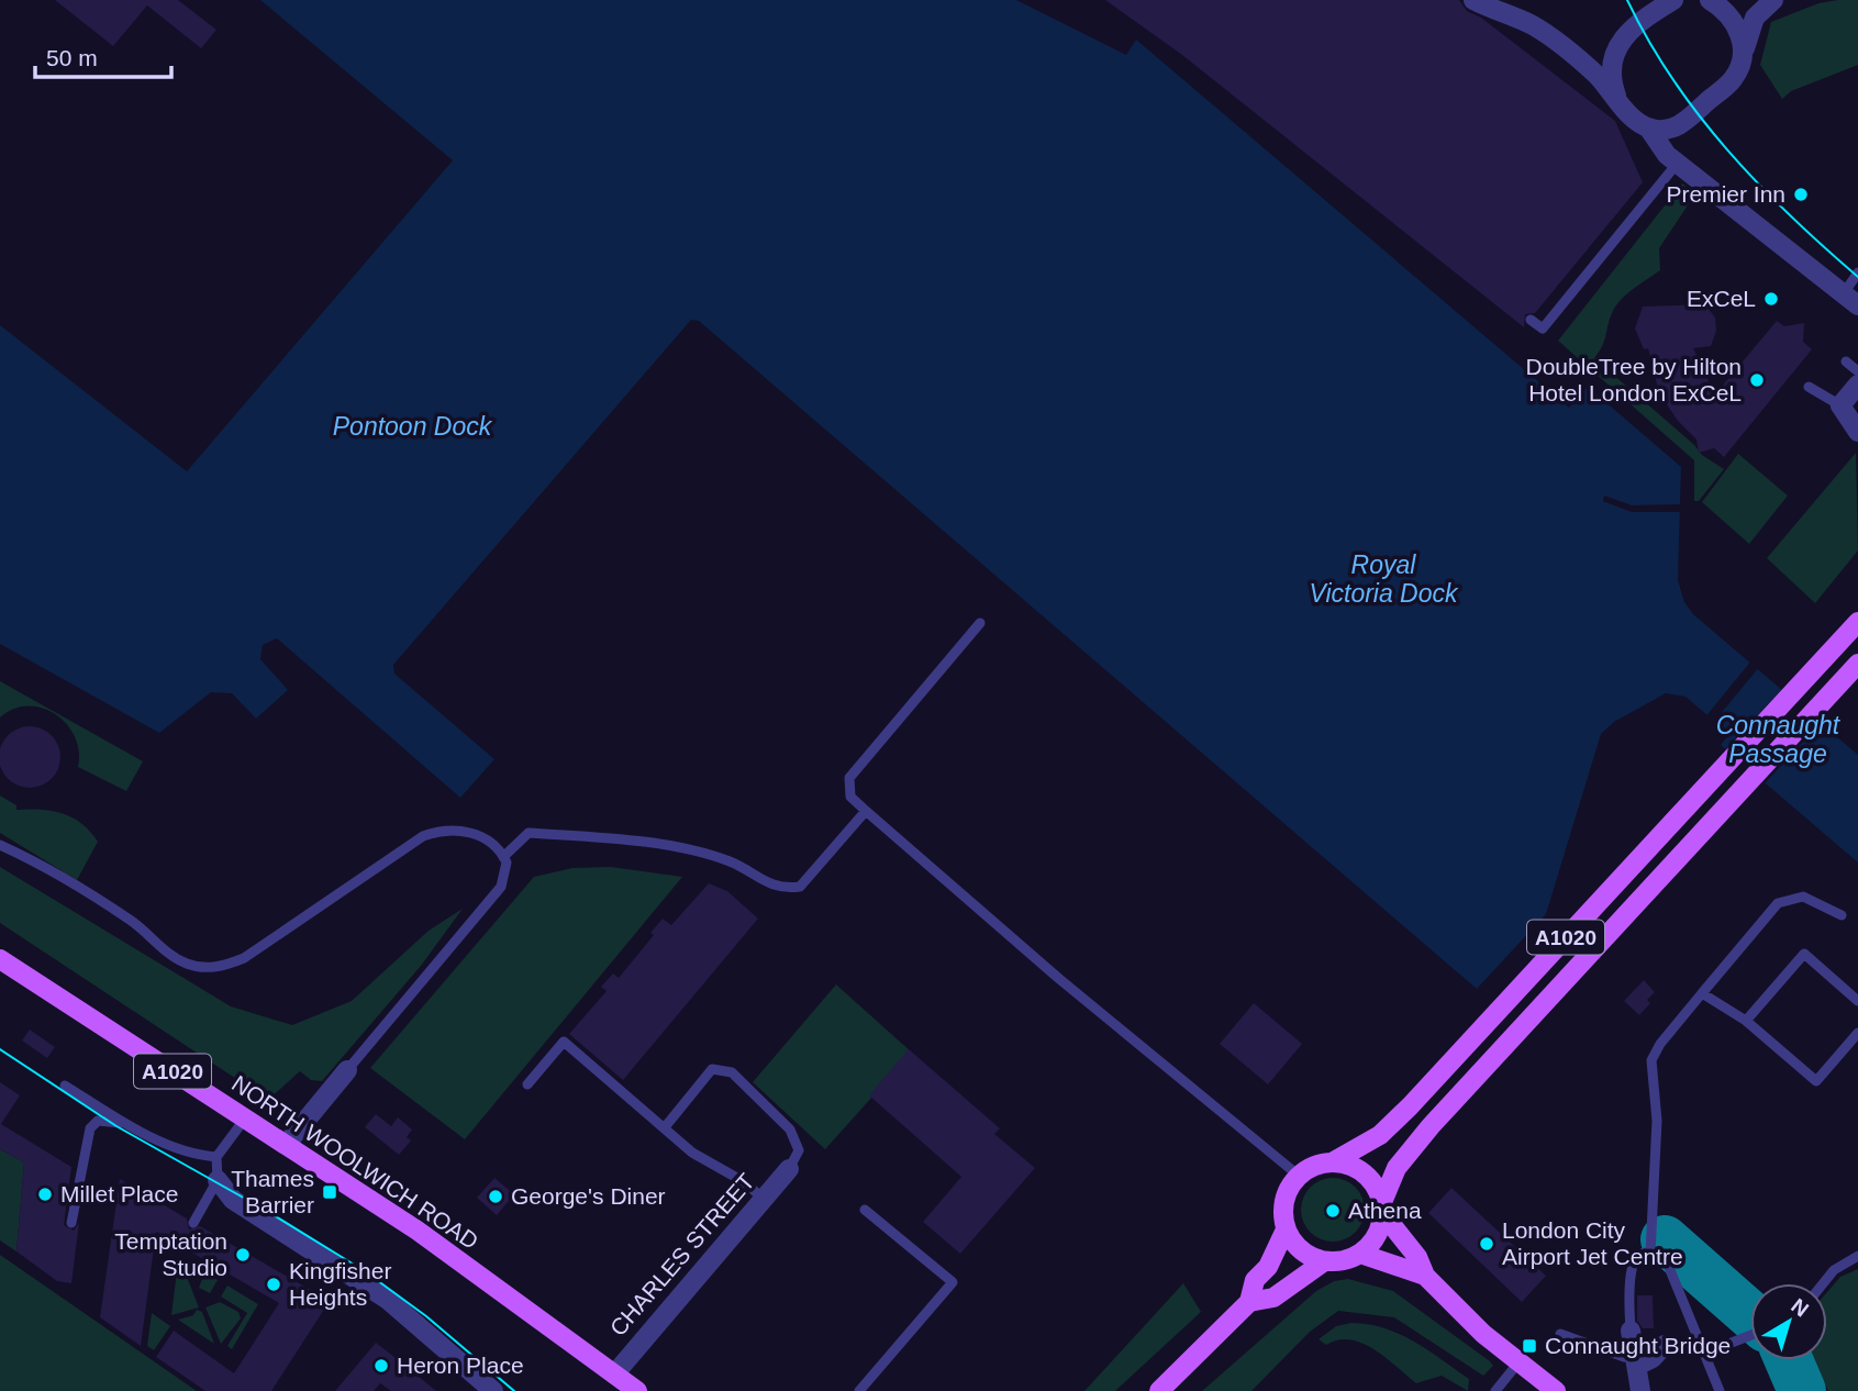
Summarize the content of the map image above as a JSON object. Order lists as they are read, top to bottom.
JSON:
{
  "streets": {
    "main road": ["A1020", "NORTH WOOLWICH ROAD"],
    "street": ["CHARLES STREET"]
  },
  "crossings": [
    ["NORTH WOOLWICH ROAD", "CHARLES STREET"]
  ],
  "water": ["Pontoon Dock", "Royal Victoria Dock", "Connaught Passage"],
  "places": {
    "other": [
      "Premier Inn",
      "ExCeL",
      "DoubleTree by Hilton Hotel London ExCeL",
      "Millet Place",
      "George's Diner",
      "Athena",
      "London City Airport Jet Centre",
      "Temptation Studio",
      "Kingfisher Heights",
      "Heron Place"
    ],
    "transit": ["Thames Barrier", "Connaught Bridge"]
  },
  "scale_bar": "50 m",
  "north": "top right"
}
